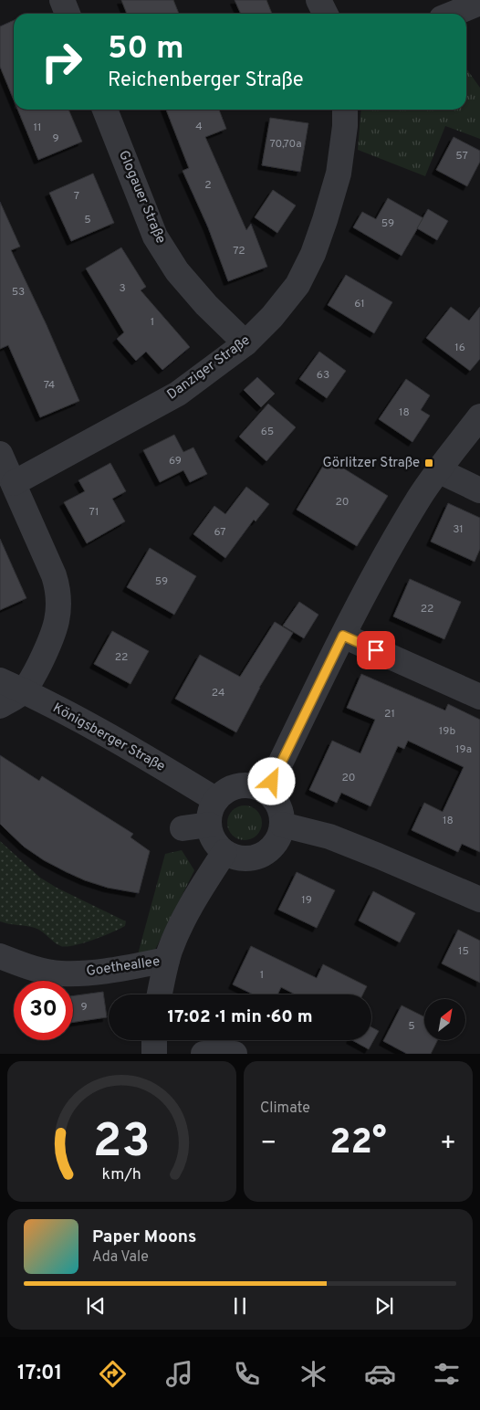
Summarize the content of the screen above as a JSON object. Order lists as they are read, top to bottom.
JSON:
{
  "streets": {
    "street": [
      "Glogauer Straße",
      "Danziger Straße",
      "Königsberger Straße",
      "Goetheallee"
    ]
  },
  "crossings": [
    ["Glogauer Straße", "Danziger Straße"],
    ["Königsberger Straße", "Goetheallee"]
  ],
  "places": {
    "transit": ["Görlitzer Straße"]
  },
  "house_numbers": [
    "4",
    "11",
    "9",
    "70,70a",
    "57",
    "2",
    "7",
    "5",
    "59",
    "72",
    "3",
    "53",
    "61",
    "1",
    "16",
    "63",
    "74",
    "18",
    "65",
    "69",
    "20",
    "71",
    "31",
    "67",
    "59",
    "22",
    "22",
    "24",
    "21",
    "19b",
    "19a",
    "20",
    "18",
    "19",
    "15",
    "1",
    "9",
    "5"
  ],
  "north": "top right",
  "page": {
    "turn": ["50 m", "Reichenberger Straße"],
    "limit": "30",
    "trip": "17:02 · 1 min · 60 m",
    "tile": "Climate",
    "heat": ["−", "22°", "+"],
    "song": ["Paper Moons", "Ada Vale"],
    "tabs": "17:01",
    "gauge": ["23", "km/h"]
  }
}
